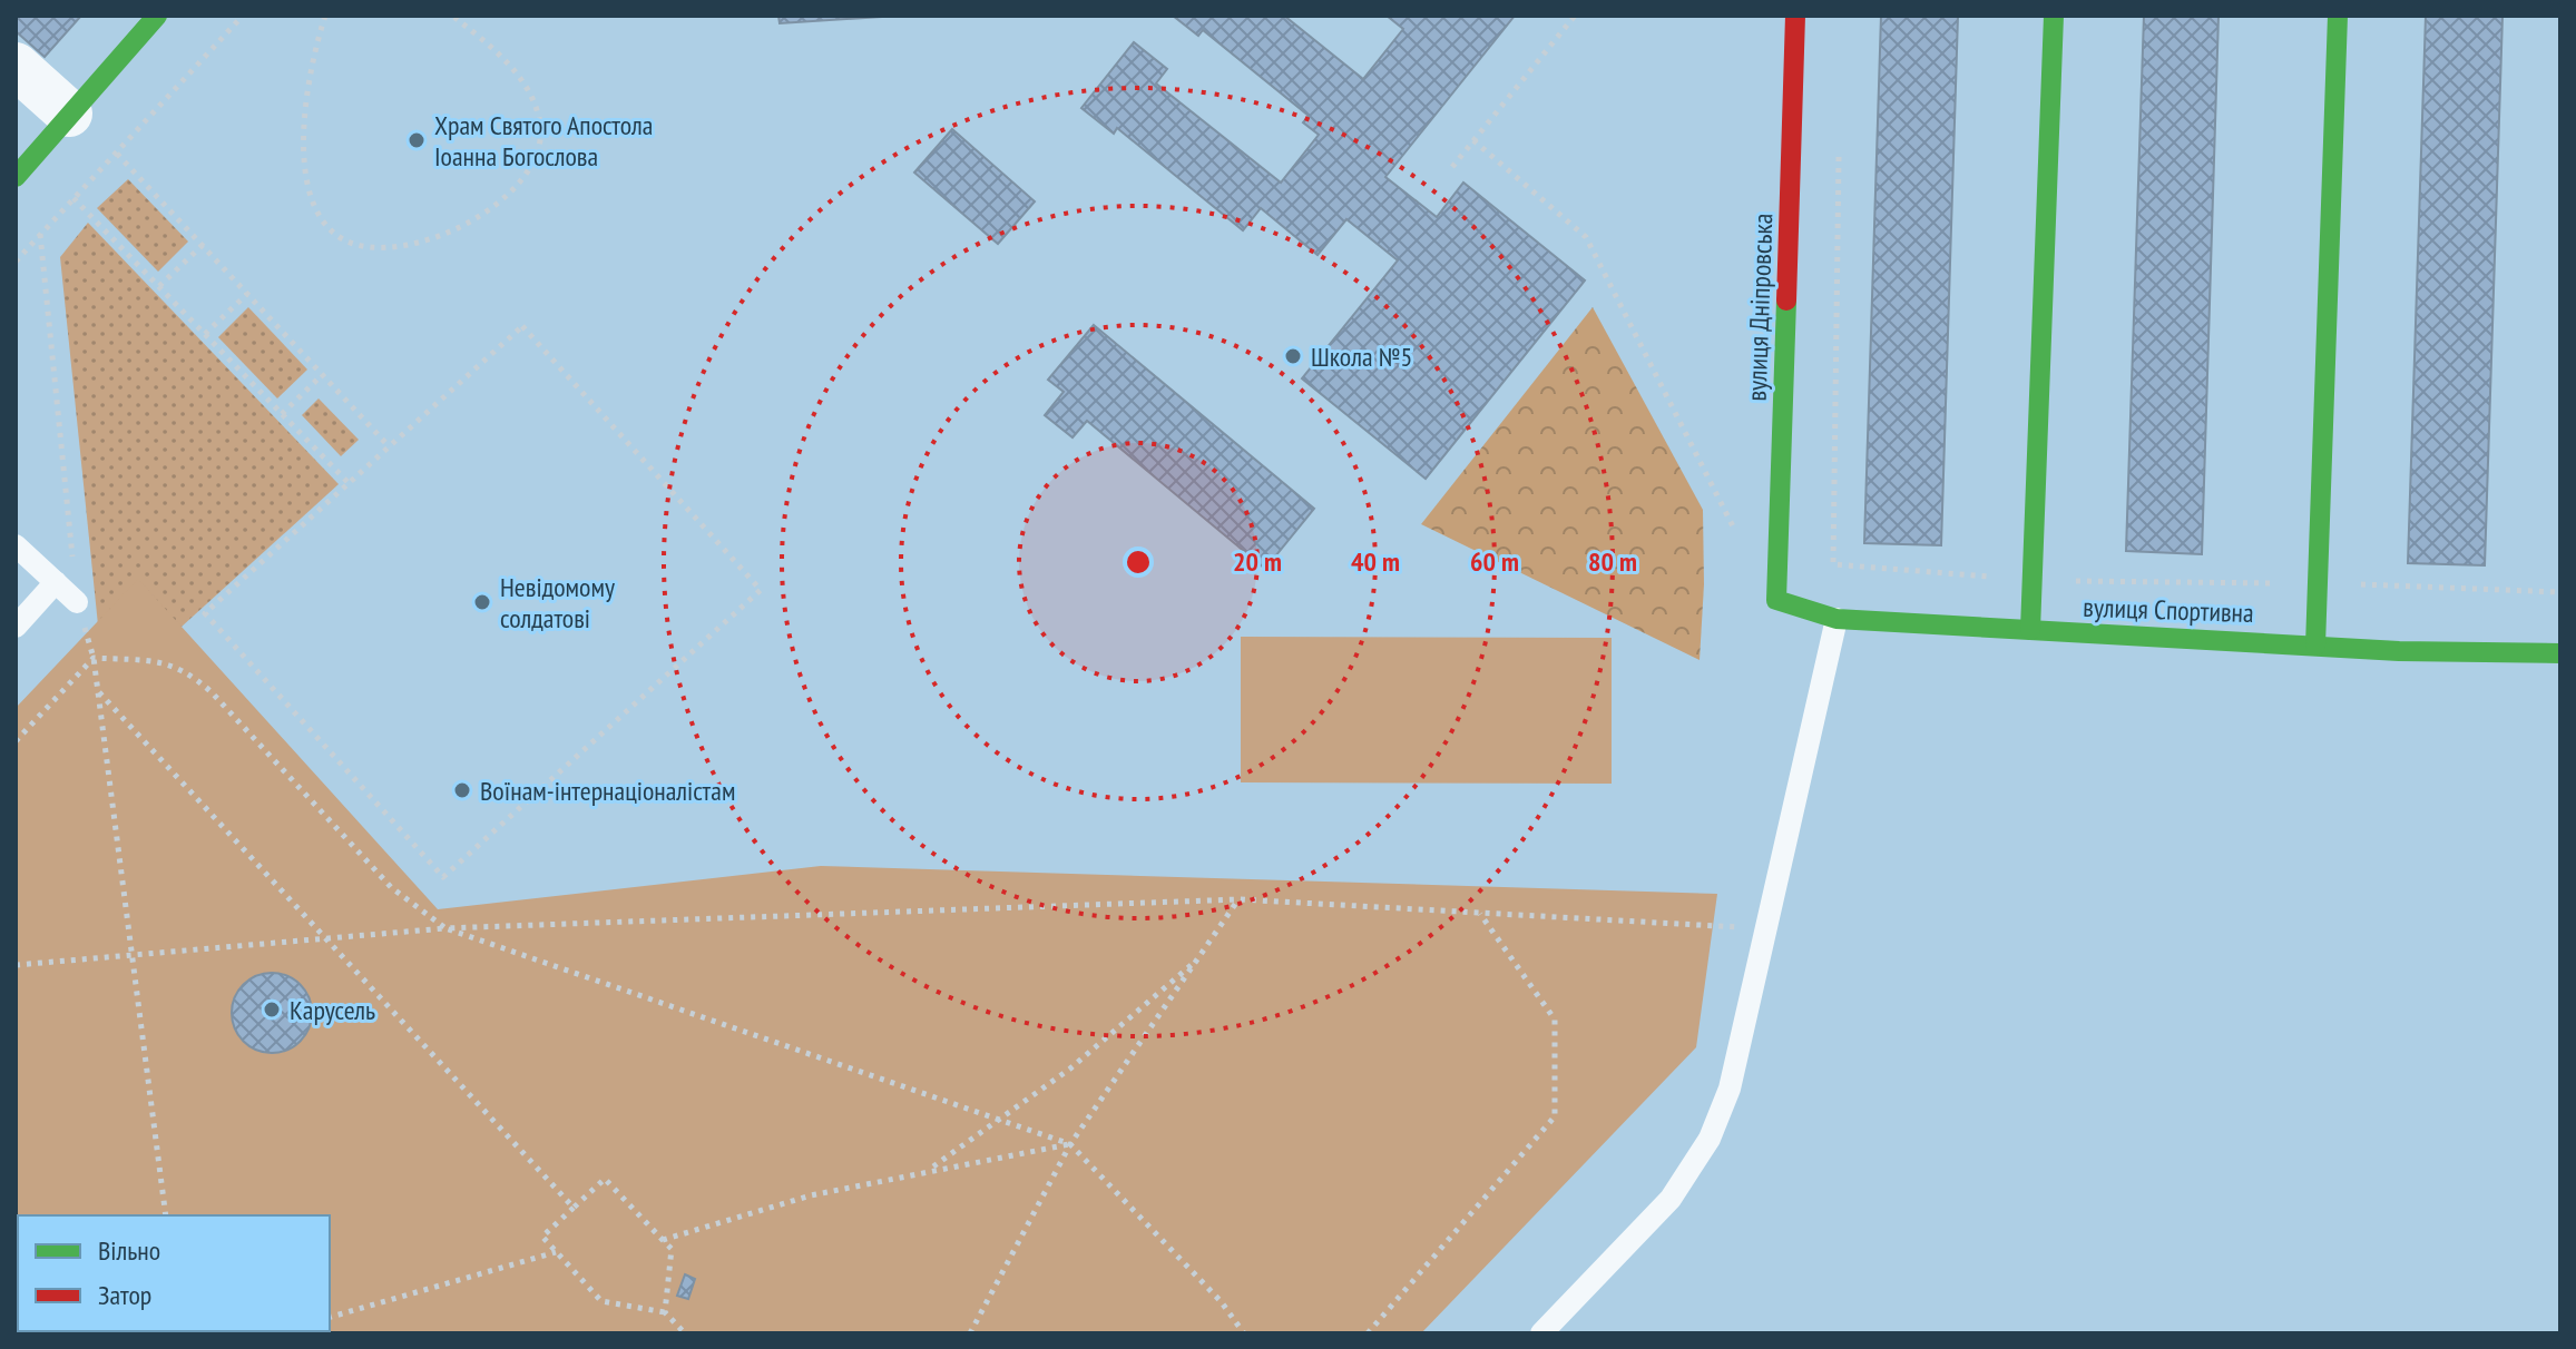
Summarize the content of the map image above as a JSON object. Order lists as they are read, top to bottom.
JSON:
{
  "streets": {
    "street": ["вулиця Дніпровська", "вулиця Спортивна"]
  },
  "crossings": [
    ["вулиця Дніпровська", "вулиця Спортивна"]
  ],
  "places": [
    "Храм Святого Апостола Іоанна Богослова",
    "Школа №5",
    "Невідомому солдатові",
    "Воїнам-інтернаціоналістам",
    "Карусель"
  ],
  "legend": ["Вільно", "Затор"],
  "rings": [
    "20 m",
    "40 m",
    "60 m",
    "80 m"
  ]
}
